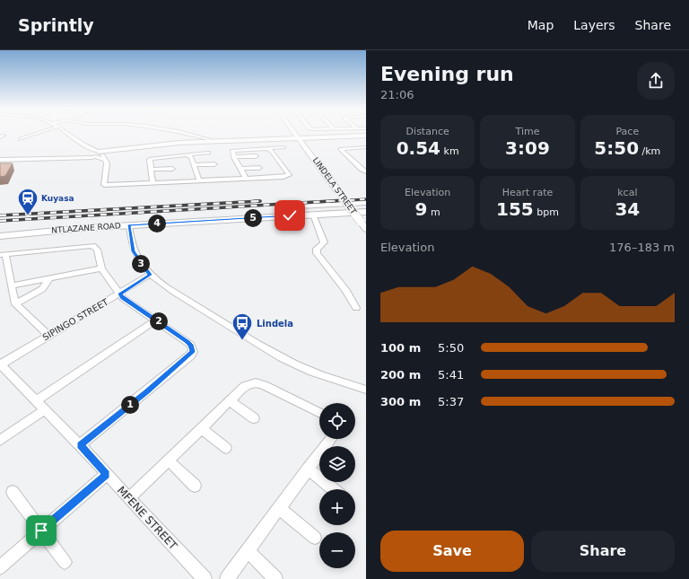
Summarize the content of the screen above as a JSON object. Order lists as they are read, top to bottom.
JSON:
{
  "streets": {
    "street": [
      "LINDELA STREET",
      "NTLAZANE ROAD",
      "SIPINGO STREET",
      "MFENE STREET"
    ]
  },
  "crossings": [
    ["SIPINGO STREET", "MFENE STREET"]
  ],
  "places": {
    "station": ["Kuyasa"],
    "bus stop": ["Lindela"]
  },
  "page": {
    "header": "Sprintly",
    "nav": ["Map", "Layers", "Share"],
    "heading": ["Evening run", "21:06"],
    "stats": [
      ["Distance", "0.54 km"],
      ["Time", "3:09"],
      ["Pace", "5:50 /km"],
      ["Elevation", "9 m"],
      ["Heart rate", "155 bpm"],
      ["kcal", "34"]
    ],
    "pins": [
      "5",
      "4",
      "3",
      "2",
      "1"
    ],
    "chart": ["Elevation", "176–183 m"],
    "list": [
      {
        "name": "100 m",
        "note": "5:50"
      },
      {
        "name": "200 m",
        "note": "5:41"
      },
      {
        "name": "300 m",
        "note": "5:37"
      }
    ],
    "map_buttons": ["+", "−"],
    "buttons": ["Save", "Share"]
  }
}
